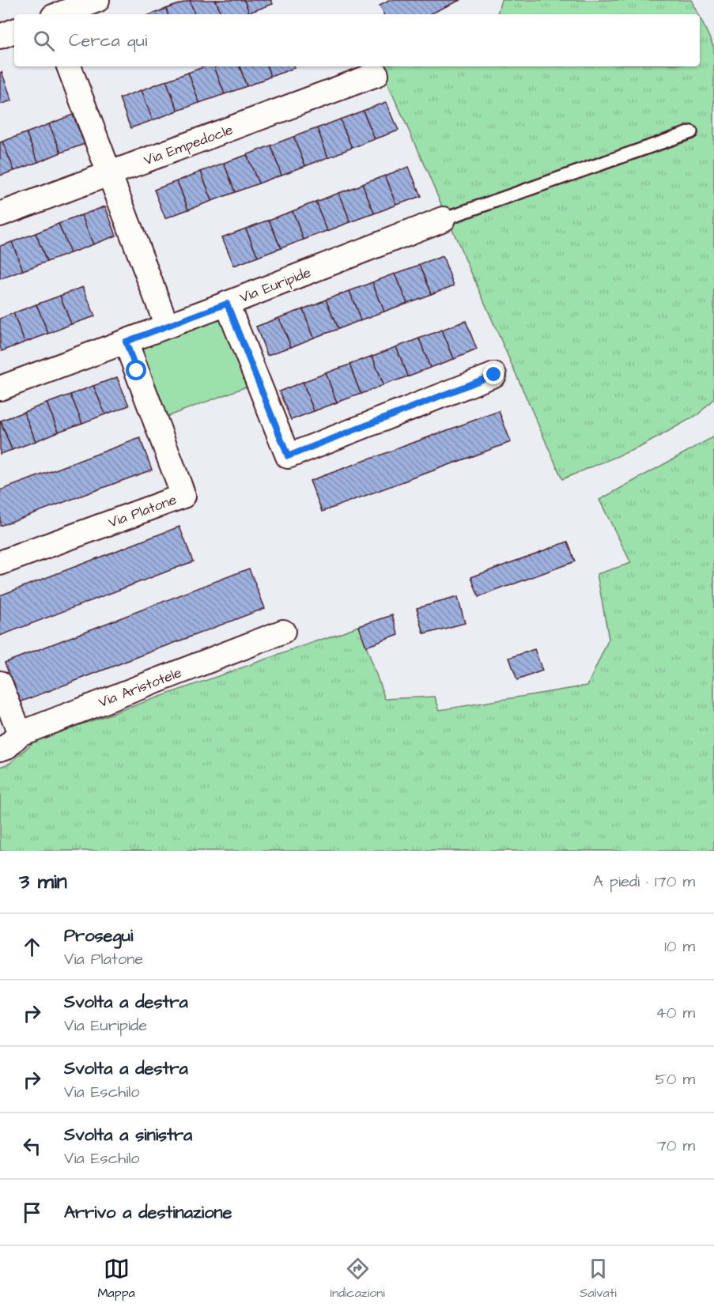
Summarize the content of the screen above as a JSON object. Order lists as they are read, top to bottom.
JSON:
{
  "streets": {
    "street": [
      "Via Empedocle",
      "Via Euripide",
      "Via Platone",
      "Via Aristotele"
    ]
  },
  "crossings": [
    ["Via Euripide", "Via Platone"]
  ],
  "page": {
    "search": "Cerca qui",
    "heading": ["3 min", "A piedi · 170 m"],
    "list": [
      ["Prosegui", "Via Platone", "10 m"],
      ["Svolta a destra", "Via Euripide", "40 m"],
      ["Svolta a destra", "Via Eschilo", "50 m"],
      ["Svolta a sinistra", "Via Eschilo", "70 m"],
      "Arrivo a destinazione"
    ],
    "nav": ["Mappa", "Indicazioni", "Salvati"]
  }
}
